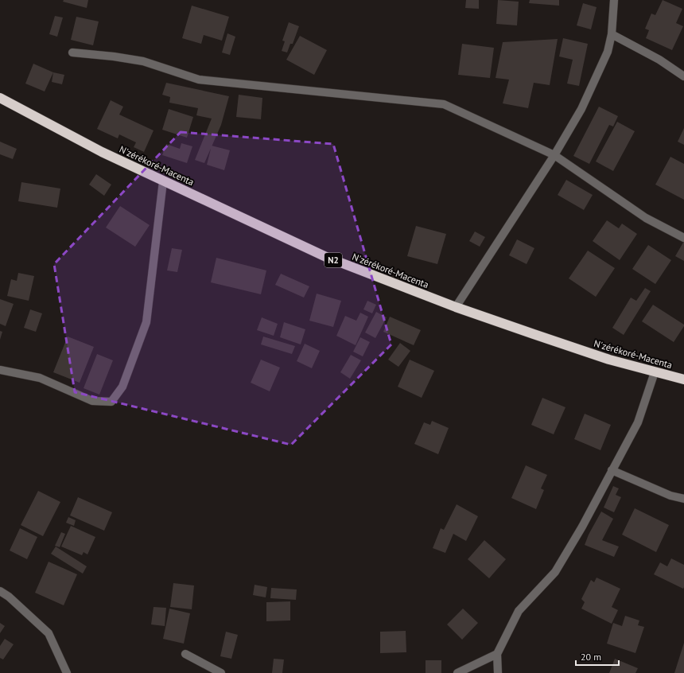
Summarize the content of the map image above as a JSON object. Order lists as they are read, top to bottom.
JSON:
{
  "streets": {
    "highway": ["N'zérékoré-Macenta", "N2"]
  },
  "scale_bar": "20 m"
}
